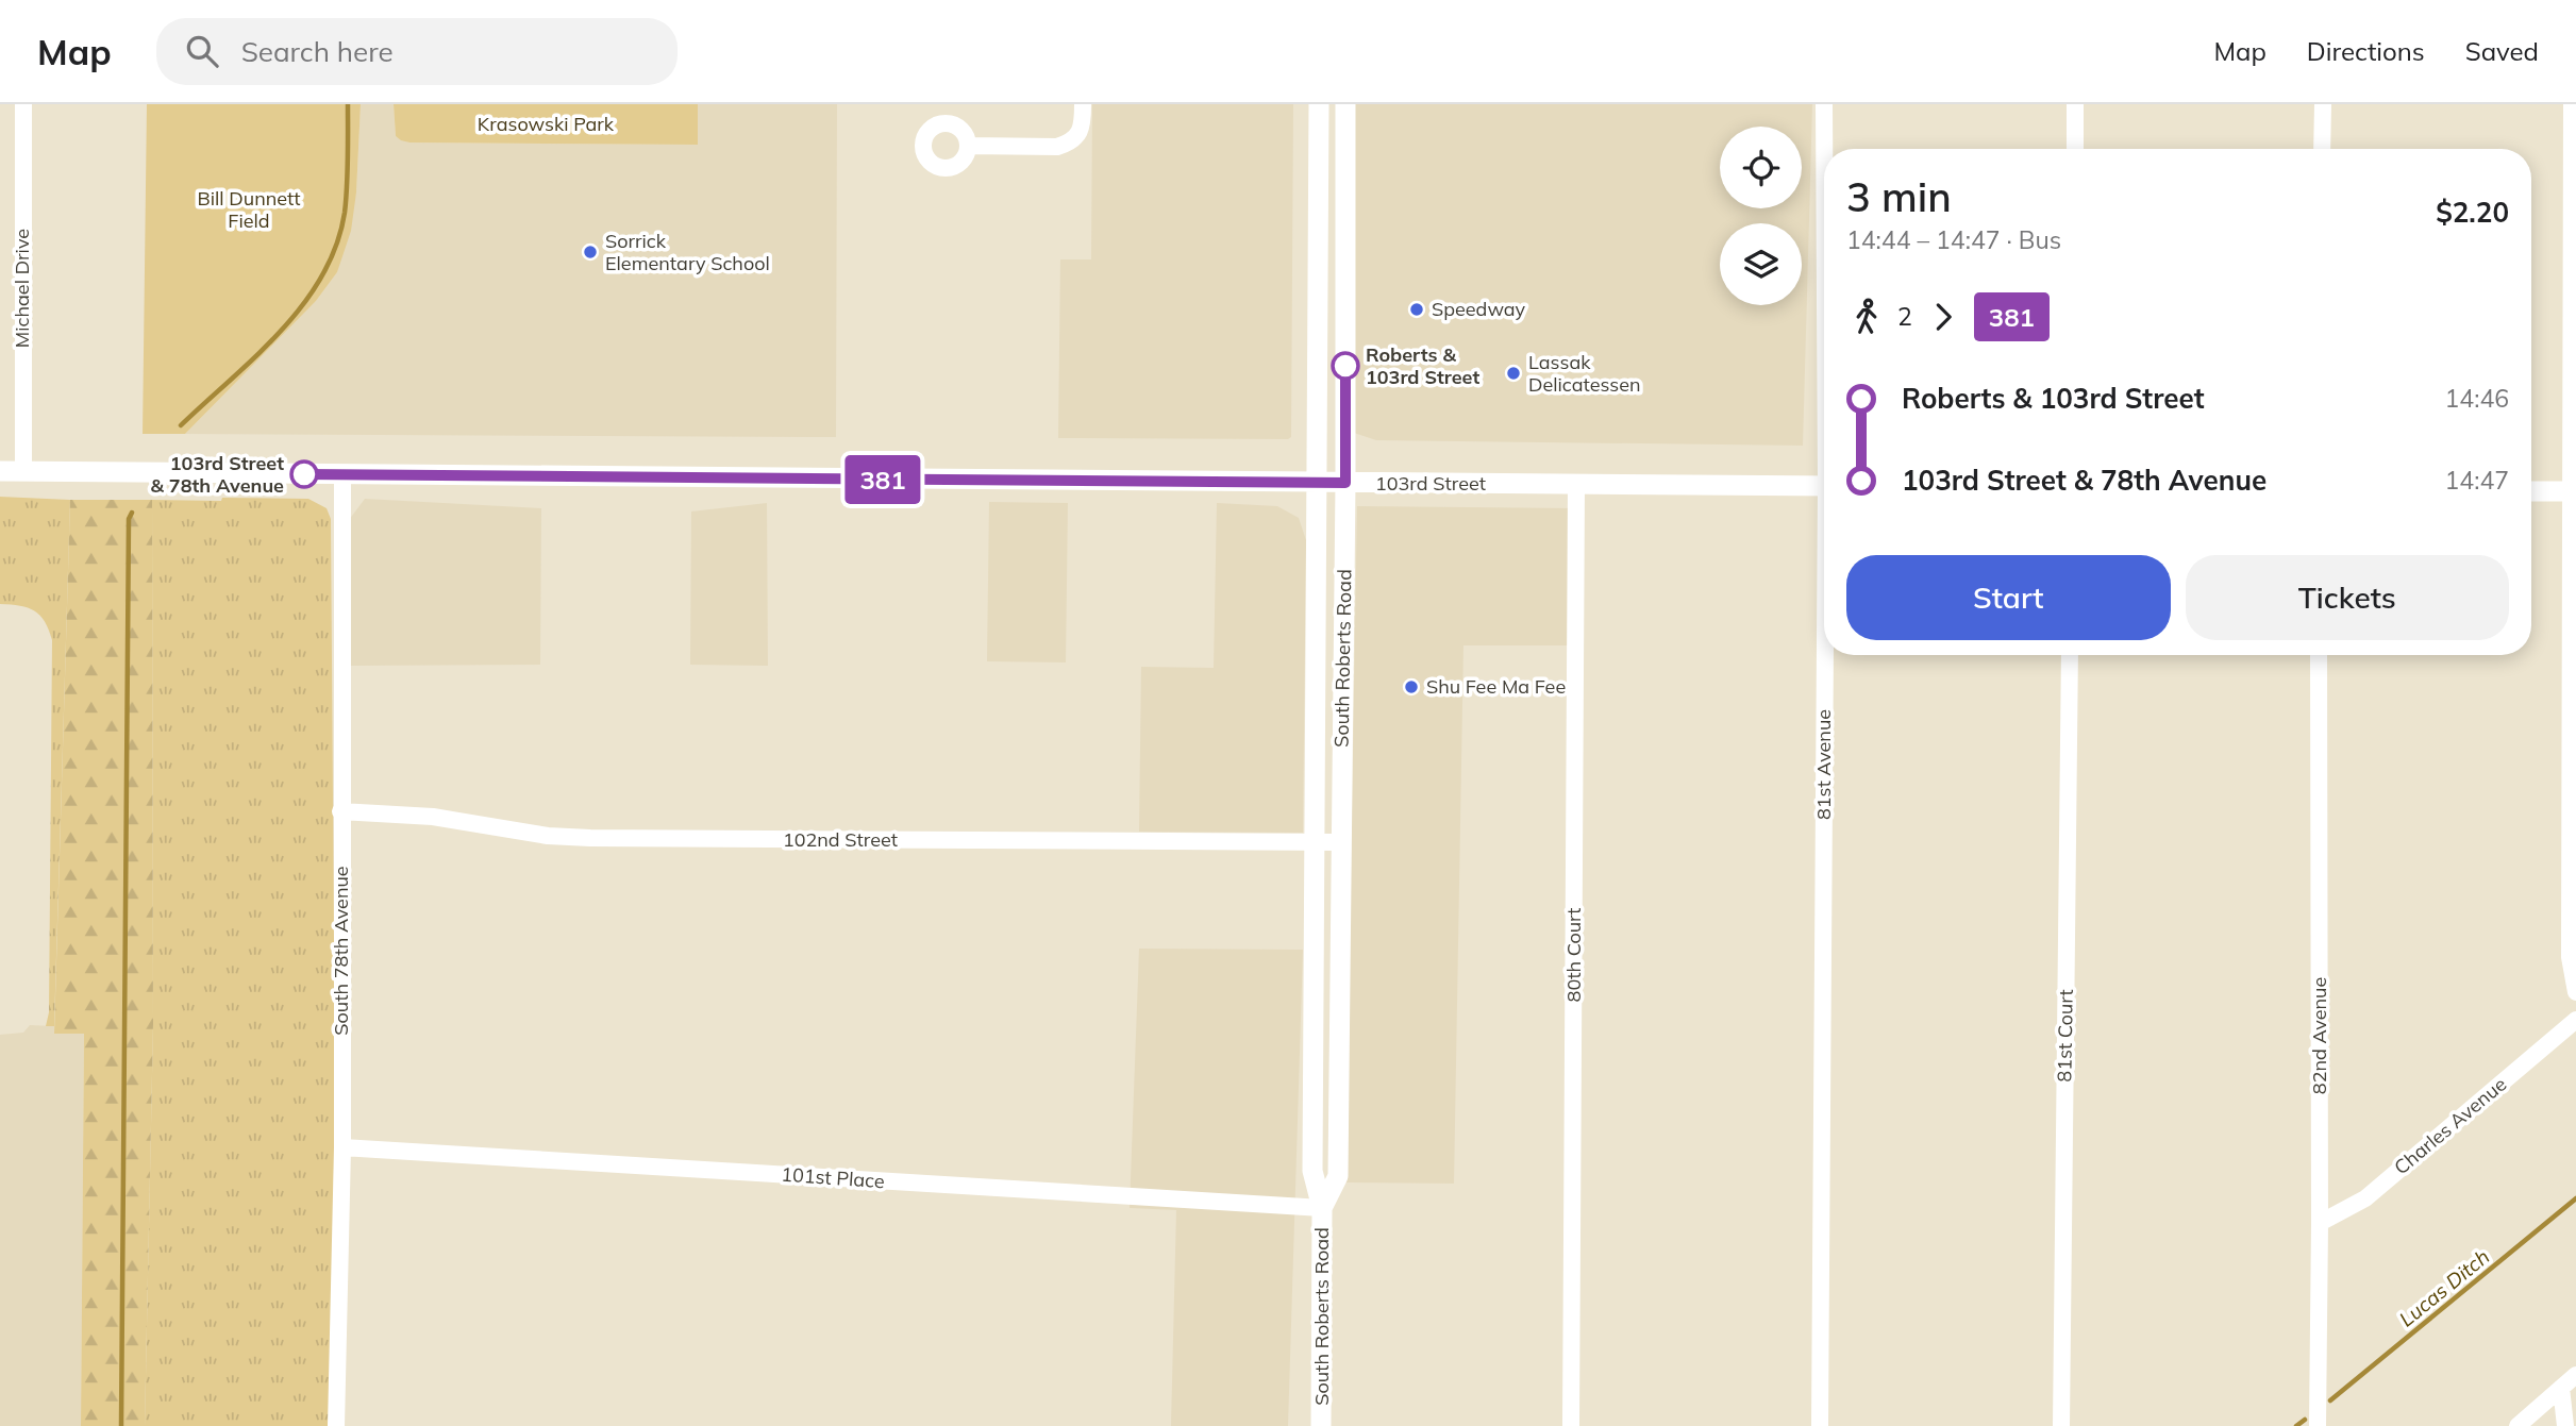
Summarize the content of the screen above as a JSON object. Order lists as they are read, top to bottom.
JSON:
{
  "streets": {
    "street": [
      "Michael Drive",
      "103rd Street",
      "South Roberts Road",
      "81st Avenue",
      "102nd Street",
      "South 78th Avenue",
      "80th Court",
      "81st Court",
      "82nd Avenue",
      "Charles Avenue",
      "101st Place"
    ]
  },
  "crossings": [
    ["Michael Drive", "103rd Street"],
    ["103rd Street", "South Roberts Road"],
    ["103rd Street", "South 78th Avenue"],
    ["103rd Street", "80th Court"],
    ["South Roberts Road", "102nd Street"],
    ["South Roberts Road", "101st Place"],
    ["102nd Street", "South 78th Avenue"],
    ["South 78th Avenue", "101st Place"],
    ["82nd Avenue", "Charles Avenue"]
  ],
  "water": ["Lucas Ditch"],
  "parks": ["Krasowski Park", "Bill Dunnett Field"],
  "places": [
    "Sorrick Elementary School",
    "Speedway",
    "Roberts & 103rd Street",
    "Lassak Delicatessen",
    "103rd Street & 78th Avenue",
    "Shu Fee Ma Fee"
  ],
  "lines": ["bus line 381"],
  "page": {
    "header": "Map",
    "search": "Search here",
    "nav": ["Map", "Directions", "Saved"],
    "on_map": "381",
    "heading": ["3 min", "14:44 – 14:47 · Bus", "$2.20"],
    "legs": ["2", "381"],
    "list": [
      {
        "name": "Roberts & 103rd Street",
        "value": "14:46"
      },
      {
        "name": "103rd Street & 78th Avenue",
        "value": "14:47"
      }
    ],
    "buttons": ["Start", "Tickets"]
  }
}
